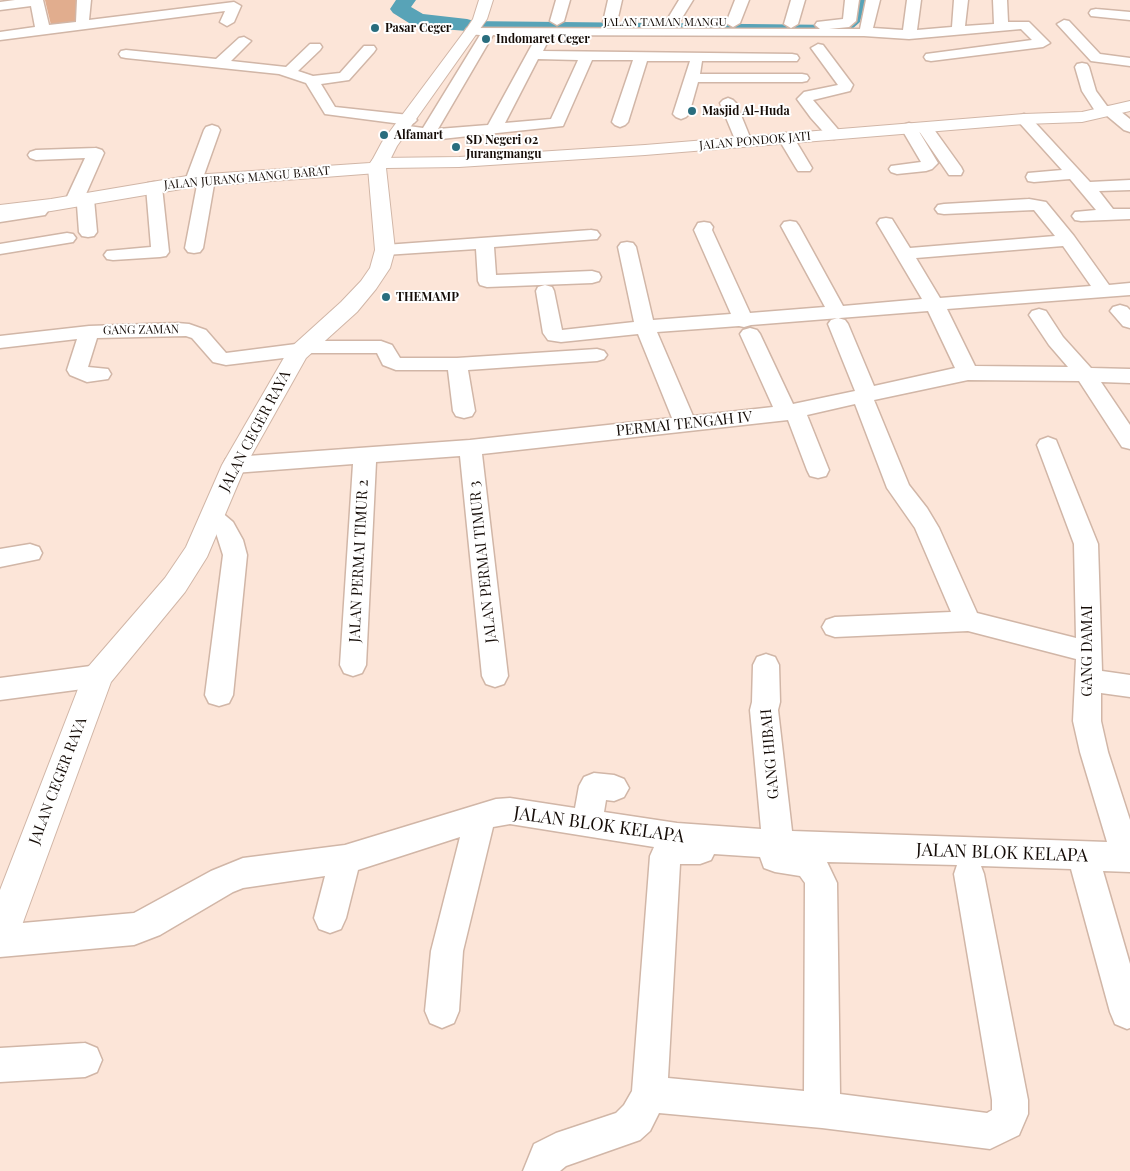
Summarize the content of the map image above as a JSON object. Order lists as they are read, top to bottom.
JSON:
{
  "streets": {
    "main road": ["JALAN PONDOK JATI", "JALAN JURANG MANGU BARAT", "JALAN CEGER RAYA"],
    "street": [
      "JALAN TAMAN MANGU",
      "GANG ZAMAN",
      "PERMAI TENGAH IV",
      "JALAN PERMAI TIMUR 2",
      "JALAN PERMAI TIMUR 3",
      "GANG DAMAI",
      "GANG HIBAH",
      "JALAN BLOK KELAPA"
    ]
  },
  "crossings": [
    ["JALAN PONDOK JATI", "JALAN JURANG MANGU BARAT"],
    ["JALAN PONDOK JATI", "JALAN CEGER RAYA"],
    ["JALAN JURANG MANGU BARAT", "JALAN CEGER RAYA"],
    ["GANG ZAMAN", "JALAN CEGER RAYA"],
    ["PERMAI TENGAH IV", "JALAN CEGER RAYA"],
    ["PERMAI TENGAH IV", "JALAN PERMAI TIMUR 2"],
    ["PERMAI TENGAH IV", "JALAN PERMAI TIMUR 3"],
    ["GANG DAMAI", "JALAN BLOK KELAPA"],
    ["GANG HIBAH", "JALAN BLOK KELAPA"]
  ],
  "places": [
    "Pasar Ceger",
    "Indomaret Ceger",
    "Masjid Al-Huda",
    "Alfamart",
    "SD Negeri 02 Jurangmangu",
    "THEMAMP"
  ]
}
